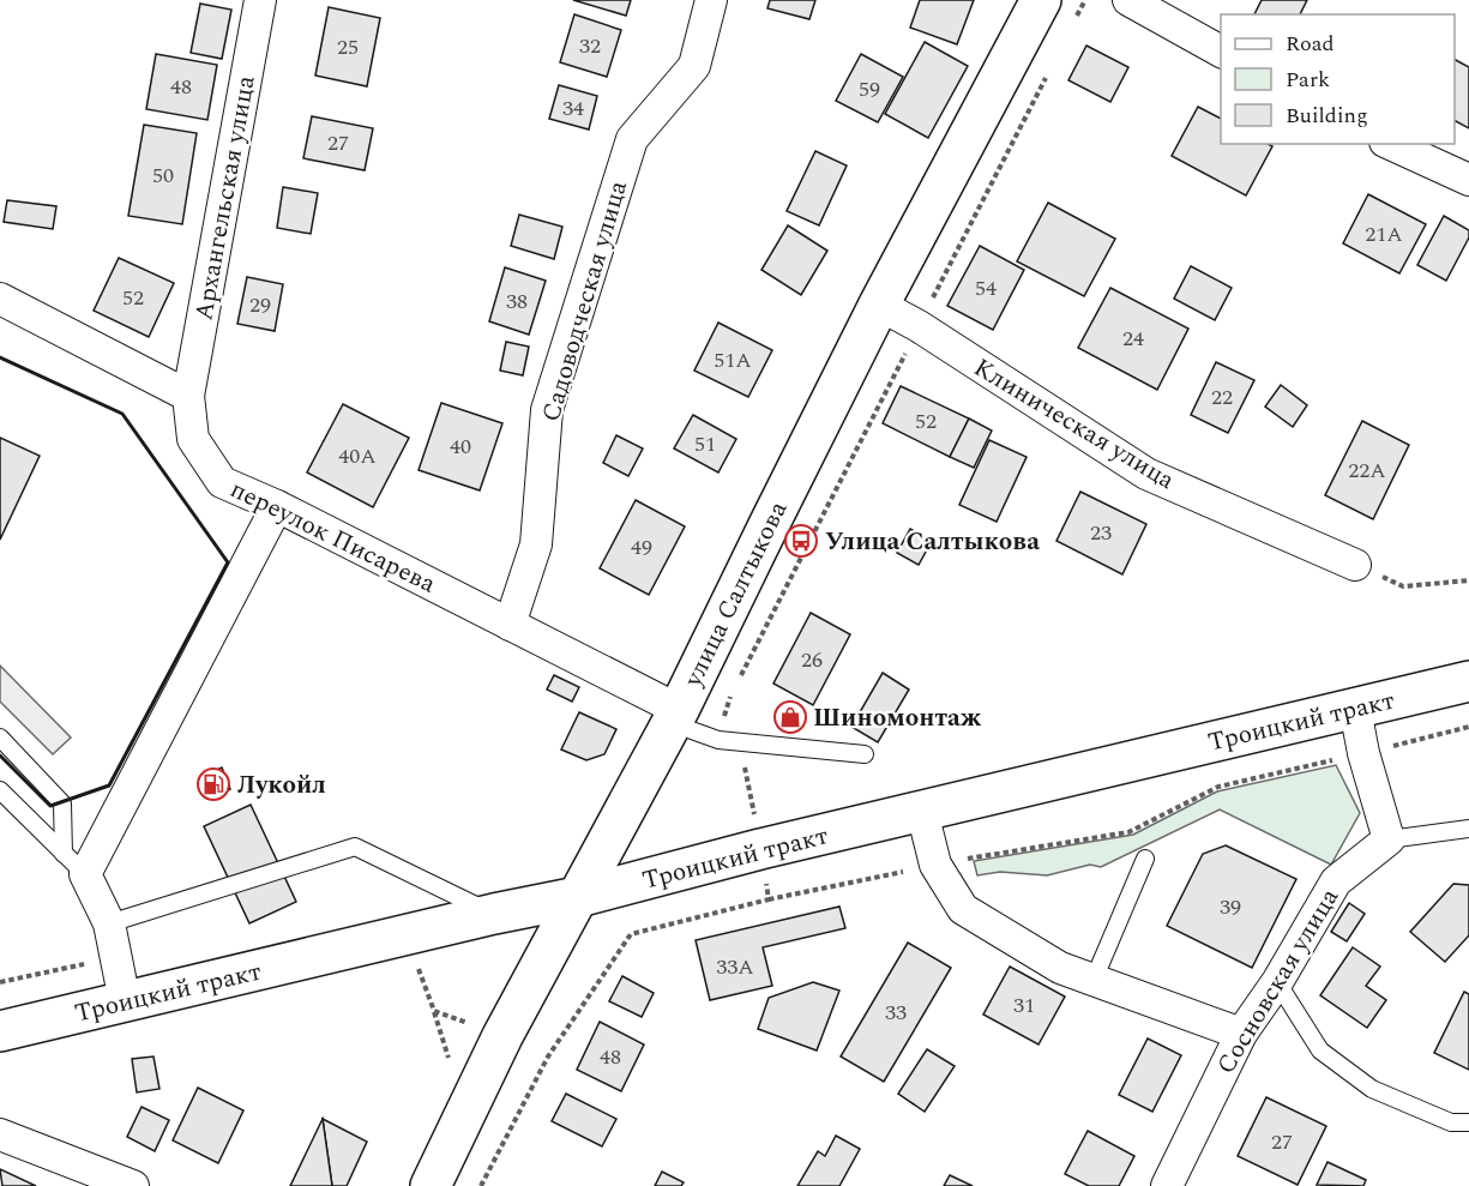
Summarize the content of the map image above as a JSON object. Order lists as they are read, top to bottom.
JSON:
{
  "streets": {
    "main road": ["улица Салтыкова", "Троицкий тракт"],
    "street": [
      "Архангельская улица",
      "Садоводческая улица",
      "Клиническая улица",
      "переулок Писарева",
      "Сосновская улица"
    ]
  },
  "crossings": [
    ["Архангельская улица", "переулок Писарева"],
    ["Садоводческая улица", "переулок Писарева"],
    ["Клиническая улица", "улица Салтыкова"],
    ["переулок Писарева", "улица Салтыкова"],
    ["улица Салтыкова", "Троицкий тракт"]
  ],
  "places": {
    "bus stop": ["Улица Салтыкова"],
    "shop": ["Шиномонтаж"],
    "fuel station": ["Лукойл"]
  },
  "house_numbers": [
    "32",
    "25",
    "48",
    "59",
    "34",
    "27",
    "50",
    "21А",
    "54",
    "52",
    "38",
    "29",
    "24",
    "51А",
    "22",
    "52",
    "51",
    "40",
    "40А",
    "22А",
    "23",
    "49",
    "26",
    "39",
    "33А",
    "31",
    "33",
    "48",
    "27"
  ],
  "legend": ["Road", "Park", "Building"]
}
